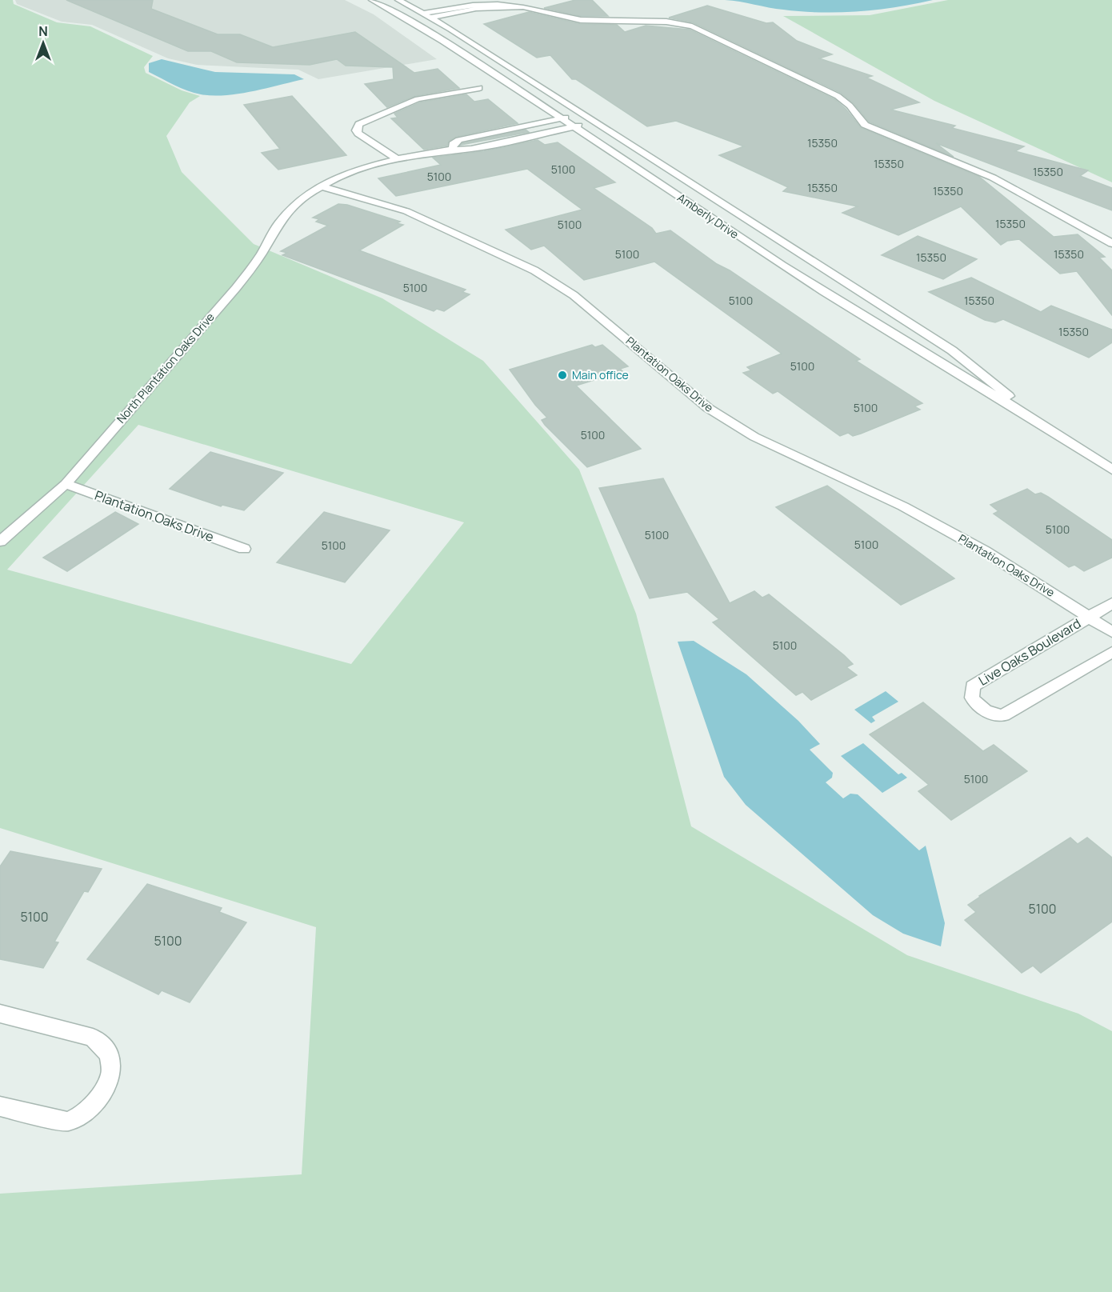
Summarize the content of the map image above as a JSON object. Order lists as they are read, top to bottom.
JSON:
{
  "streets": {
    "street": [
      "Amberly Drive",
      "North Plantation Oaks Drive",
      "Plantation Oaks Drive",
      "Live Oaks Boulevard"
    ]
  },
  "crossings": [
    ["North Plantation Oaks Drive", "Plantation Oaks Drive"],
    ["Plantation Oaks Drive", "Live Oaks Boulevard"]
  ],
  "places": ["Main office"],
  "house_numbers": [
    "15350",
    "15350",
    "5100",
    "15350",
    "5100",
    "15350",
    "15350",
    "15350",
    "5100",
    "5100",
    "15350",
    "15350",
    "5100",
    "5100",
    "15350",
    "15350",
    "5100",
    "5100",
    "5100",
    "5100",
    "5100",
    "5100",
    "5100",
    "5100",
    "5100",
    "5100",
    "5100",
    "5100"
  ],
  "north": "top"
}
